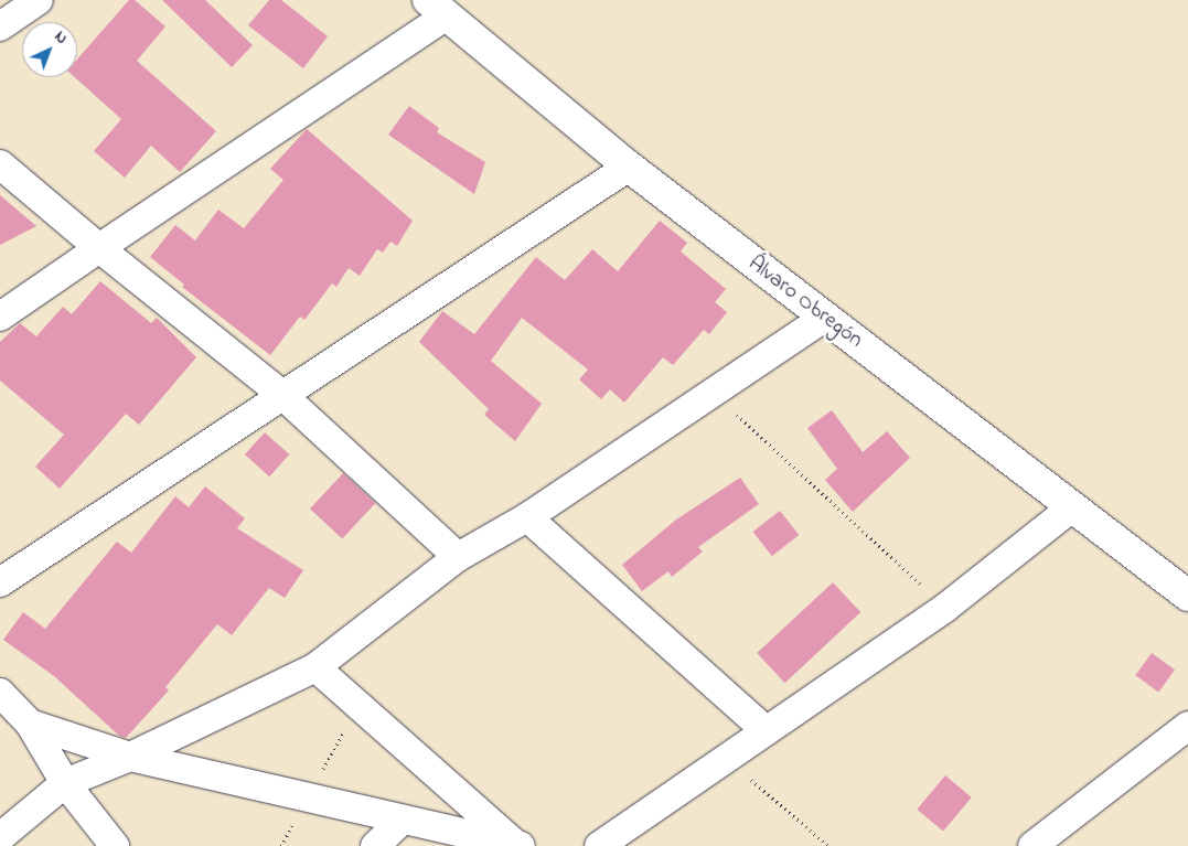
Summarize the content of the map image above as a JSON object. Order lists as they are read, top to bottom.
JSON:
{
  "streets": {
    "street": ["Álvaro Obregón"]
  },
  "north": "top right"
}
